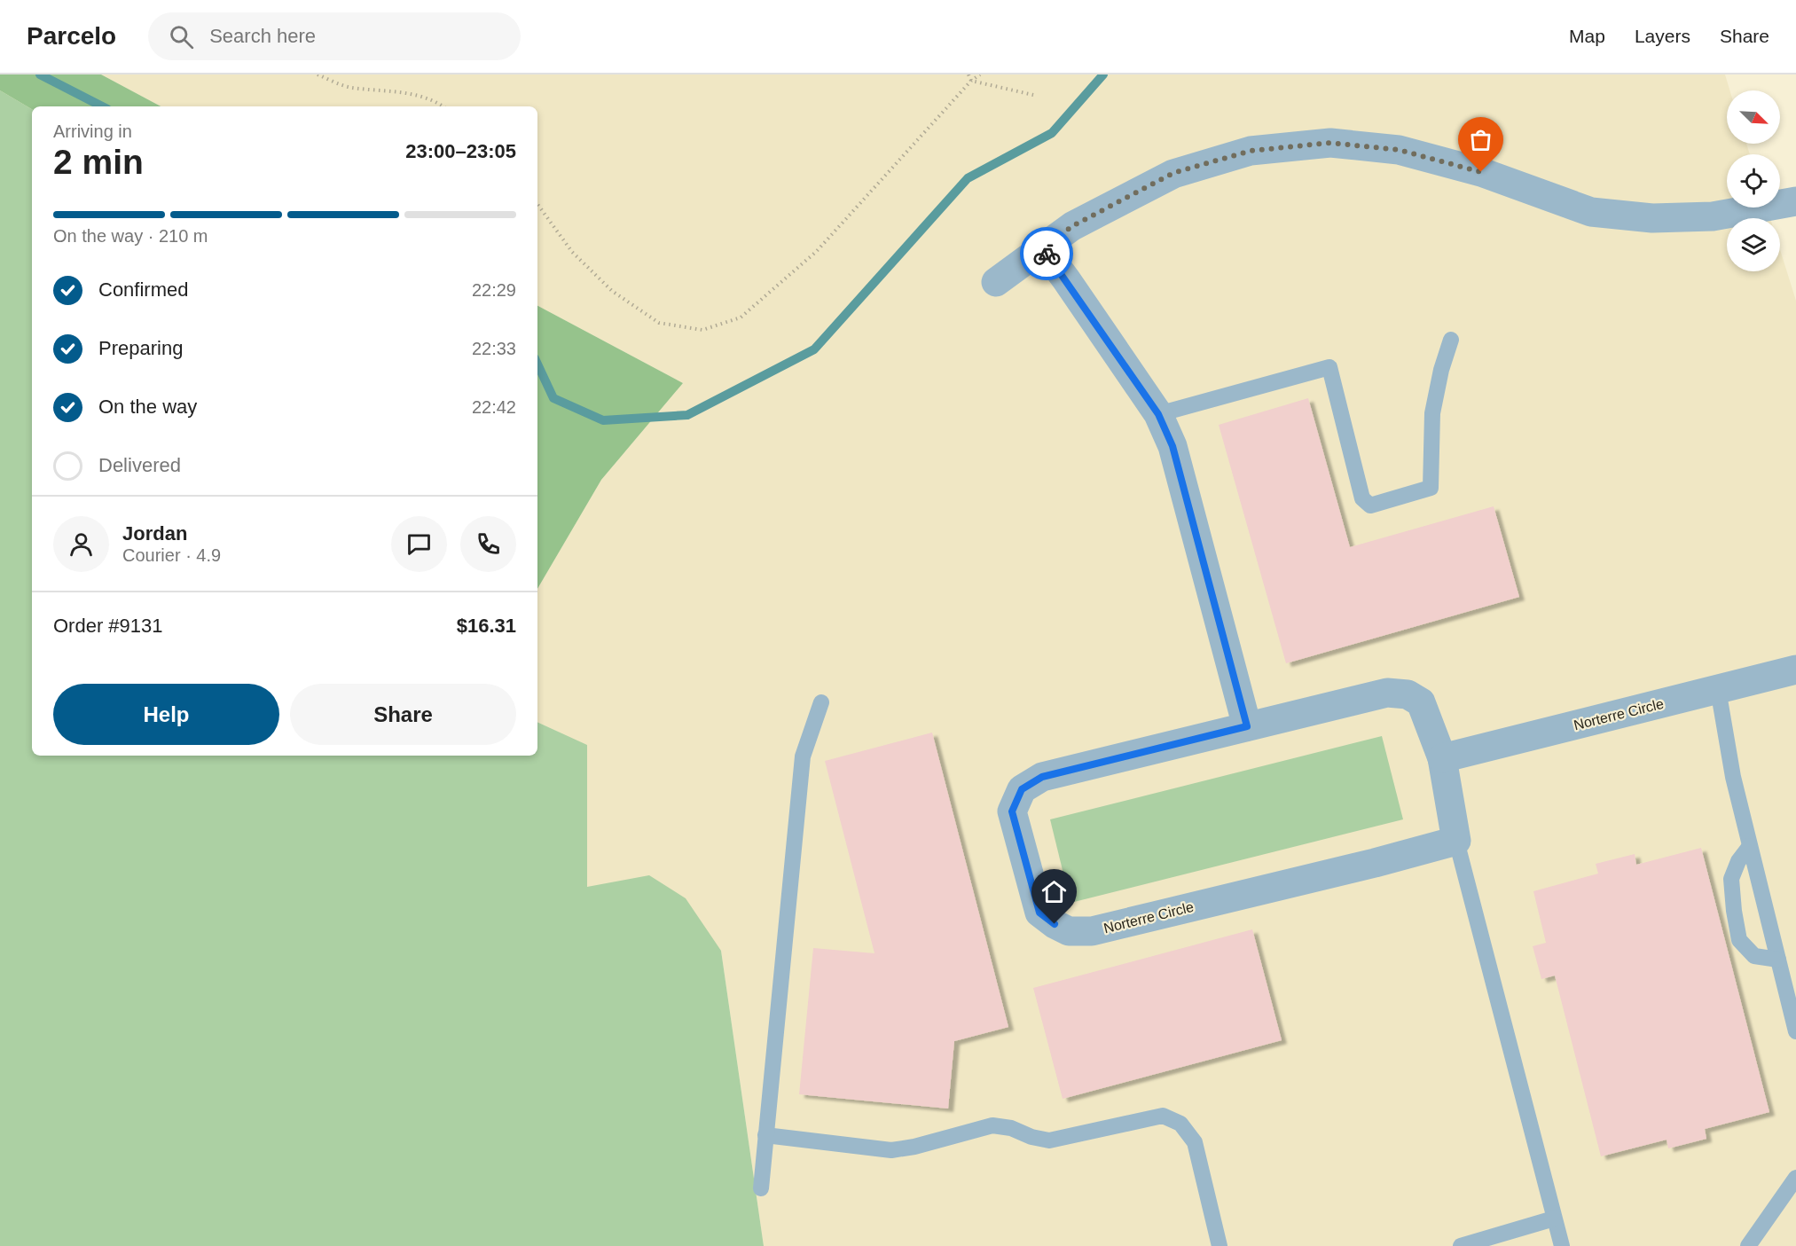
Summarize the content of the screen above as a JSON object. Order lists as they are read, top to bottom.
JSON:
{
  "streets": {
    "street": ["Norterre Circle"]
  },
  "north": "bottom right",
  "page": {
    "header": "Parcelo",
    "search": "Search here",
    "nav": ["Map", "Layers", "Share"],
    "heading": ["2 min", "Arriving in", "23:00–23:05"],
    "panel": [
      "Jordan",
      "Courier · 4.9",
      "Order #9131",
      "$16.31"
    ],
    "bar": "On the way · 210 m",
    "list": [
      ["Confirmed", "22:29"],
      ["Preparing", "22:33"],
      ["On the way", "22:42"],
      "Delivered"
    ],
    "buttons": ["Help", "Share"]
  }
}
